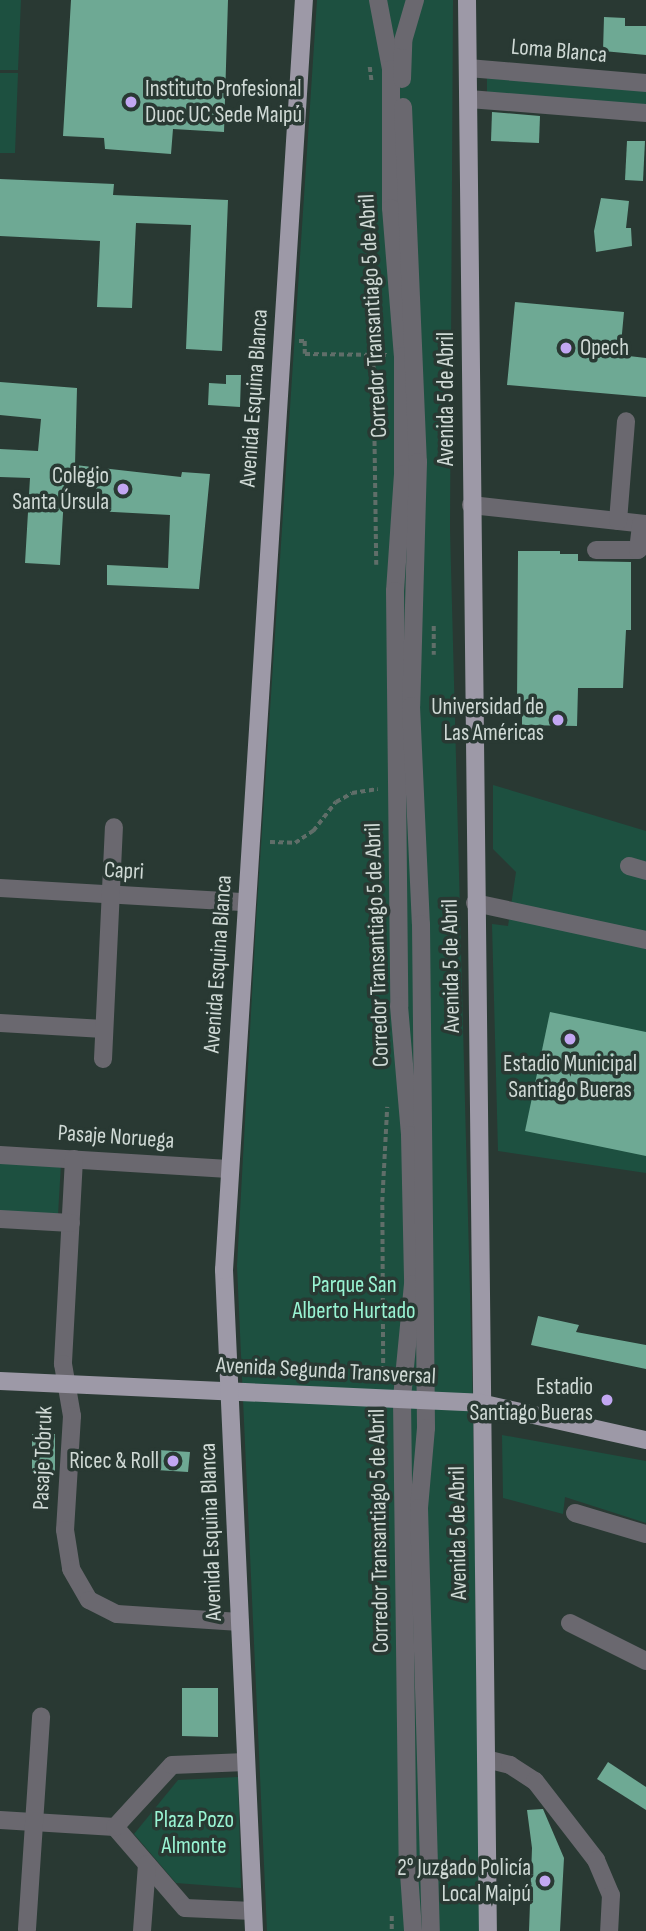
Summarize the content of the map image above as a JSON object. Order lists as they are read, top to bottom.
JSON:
{
  "streets": {
    "main road": ["Avenida Esquina Blanca", "Avenida 5 de Abril", "Avenida Segunda Transversal"],
    "street": [
      "Loma Blanca",
      "Corredor Transantiago 5 de Abril",
      "Capri",
      "Pasaje Noruega",
      "Pasaje Tobruk"
    ]
  },
  "crossings": [
    ["Loma Blanca", "Avenida 5 de Abril"],
    ["Corredor Transantiago 5 de Abril", "Avenida Segunda Transversal"],
    ["Avenida Esquina Blanca", "Capri"],
    ["Avenida Esquina Blanca", "Pasaje Noruega"],
    ["Avenida Esquina Blanca", "Avenida Segunda Transversal"],
    ["Avenida Esquina Blanca", "Pasaje Tobruk"],
    ["Avenida 5 de Abril", "Avenida Segunda Transversal"],
    ["Pasaje Noruega", "Pasaje Tobruk"],
    ["Avenida Segunda Transversal", "Pasaje Tobruk"]
  ],
  "parks": ["Parque San Alberto Hurtado", "Plaza Pozo Almonte"],
  "places": [
    "Instituto Profesional Duoc UC Sede Maipú",
    "Opech",
    "Colegio Santa Úrsula",
    "Universidad de Las Américas",
    "Estadio Municipal Santiago Bueras",
    "Estadio Santiago Bueras",
    "Ricec & Roll",
    "2° Juzgado Policía Local Maipú"
  ]
}
